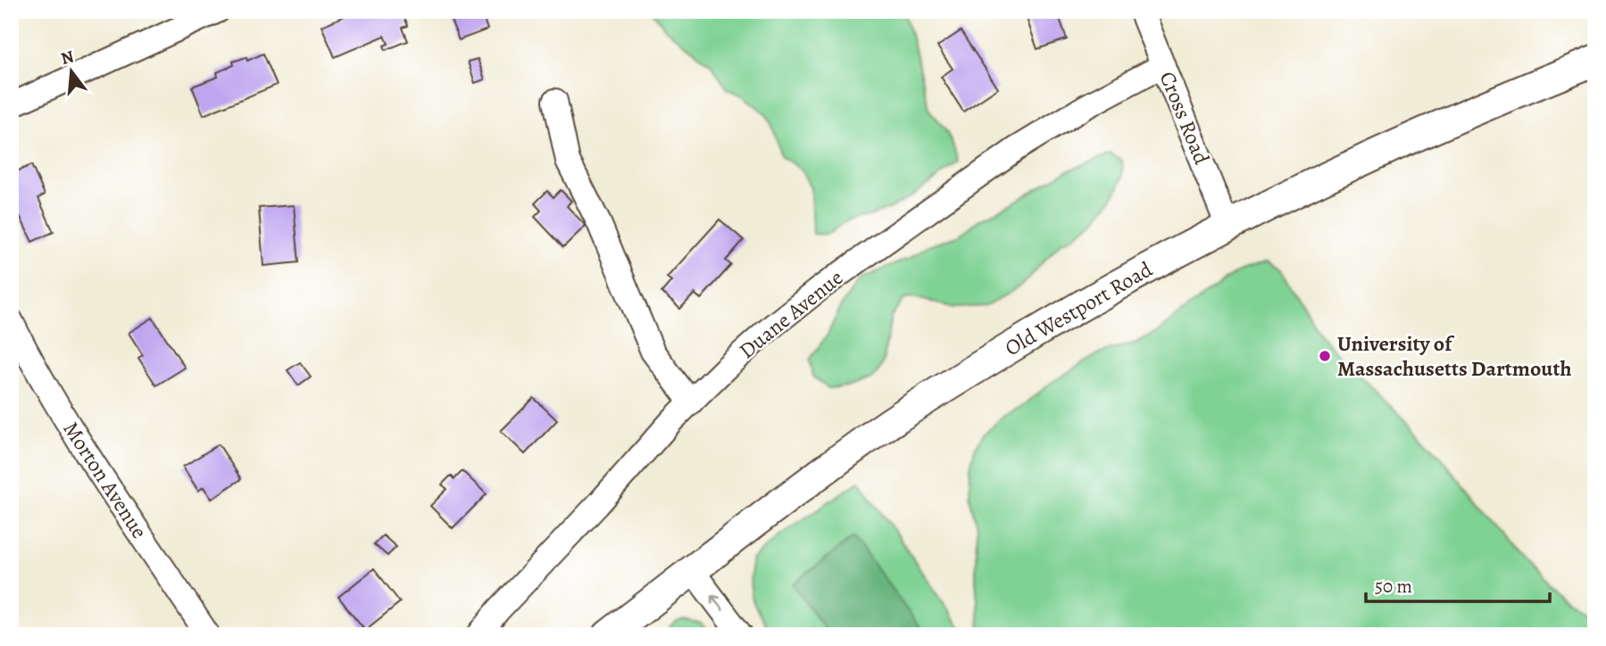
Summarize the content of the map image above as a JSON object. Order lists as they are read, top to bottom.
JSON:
{
  "streets": {
    "main road": ["Old Westport Road"],
    "street": ["Cross Road", "Duane Avenue", "Morton Avenue"]
  },
  "crossings": [
    ["Cross Road", "Old Westport Road"],
    ["Cross Road", "Duane Avenue"]
  ],
  "places": ["University of Massachusetts Dartmouth"],
  "scale_bar": "50 m",
  "north": "top"
}
